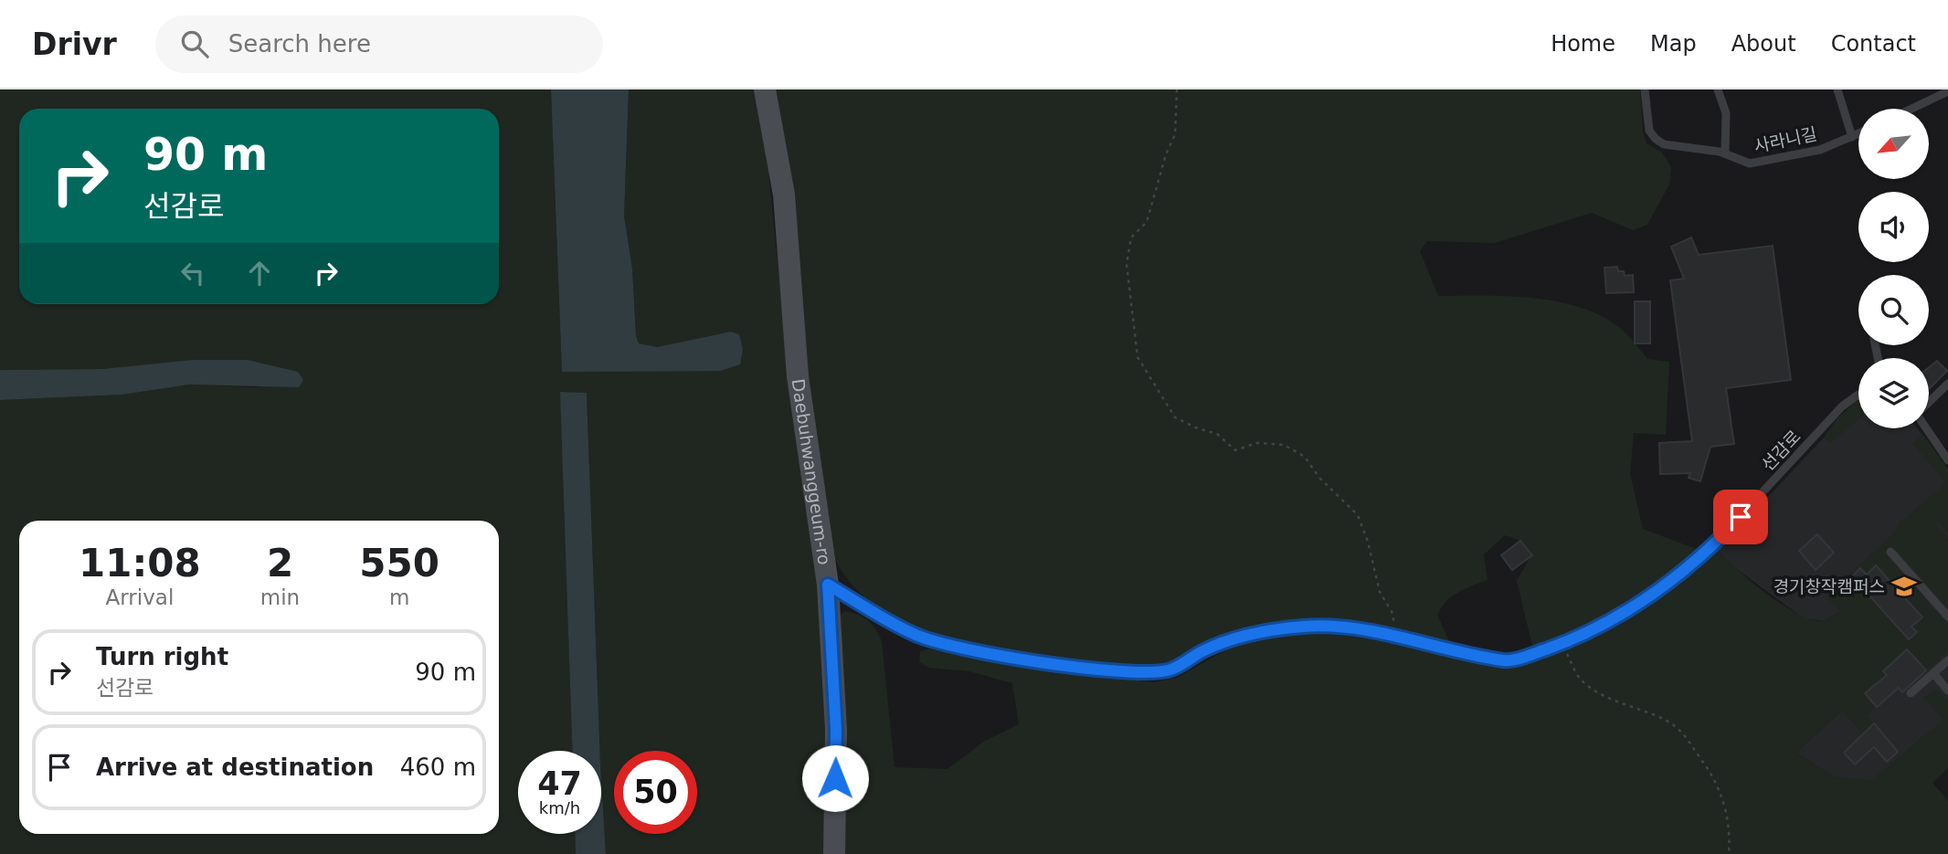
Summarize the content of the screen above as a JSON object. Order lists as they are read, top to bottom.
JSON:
{
  "streets": {
    "main road": ["Daebuhwanggeum-ro"],
    "lane": ["사라니길", "선감로"]
  },
  "crossings": [
    ["선감로", "Daebuhwanggeum-ro"]
  ],
  "places": {
    "school or university": ["경기창작캠퍼스"]
  },
  "north": "bottom left",
  "page": {
    "header": "Drivr",
    "search": "Search here",
    "nav": [
      "Home",
      "Map",
      "About",
      "Contact"
    ],
    "turn": ["90 m", "선감로"],
    "eta": [
      "11:08",
      "Arrival",
      "2",
      "min",
      "550",
      "m"
    ],
    "list": [
      {
        "name": "Turn right",
        "note": "선감로",
        "value": "90 m"
      },
      {
        "name": "Arrive at destination",
        "value": "460 m"
      }
    ],
    "speed": "47 km/h",
    "limit": "50"
  }
}
